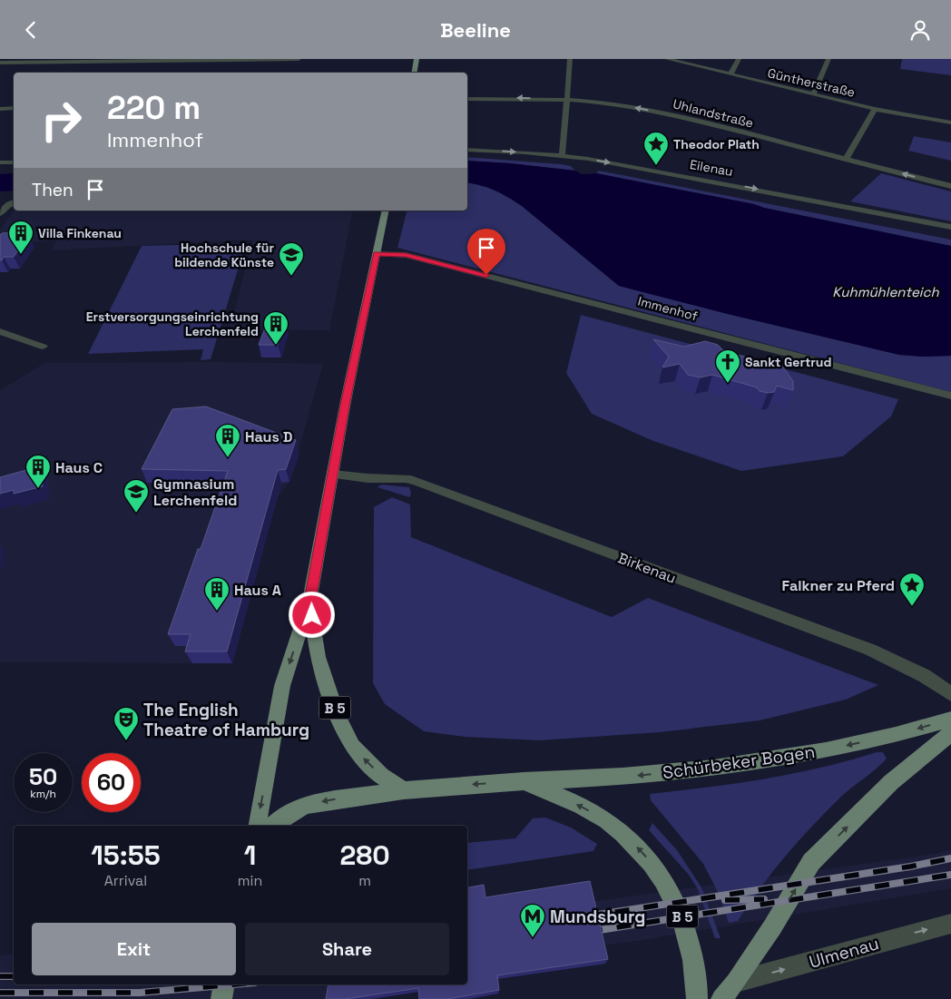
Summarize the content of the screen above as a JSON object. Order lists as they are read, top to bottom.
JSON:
{
  "streets": {
    "main road": ["B 5", "Schürbeker Bogen"],
    "street": [
      "Güntherstraße",
      "Uhlandstraße",
      "Eilenau",
      "Immenhof",
      "Birkenau",
      "Ulmenau"
    ]
  },
  "crossings": [
    ["Immenhof", "B 5"],
    ["Birkenau", "B 5"],
    ["B 5", "Schürbeker Bogen"]
  ],
  "one_way": [
    "Uhlandstraße",
    "Eilenau",
    "Schürbeker Bogen",
    "Ulmenau"
  ],
  "water": ["Kuhmühlenteich"],
  "places": {
    "place": ["Theodor Plath", "Falkner zu Pferd"],
    "building": [
      "Villa Finkenau",
      "Erstversorgungseinrichtung Lerchenfeld",
      "Haus D",
      "Haus C",
      "Haus A"
    ],
    "school or university": ["Hochschule für bildende Künste", "Gymnasium Lerchenfeld"],
    "church": ["Sankt Gertrud"],
    "theatre": ["The English Theatre of Hamburg"],
    "metro station": ["Mundsburg"]
  },
  "page": {
    "header": "Beeline",
    "turn": ["220 m", "Immenhof"],
    "then": "Then",
    "speed": "50 km/h",
    "limit": "60",
    "eta": [
      "15:55",
      "Arrival",
      "1",
      "min",
      "280",
      "m"
    ],
    "buttons": ["Exit", "Share"]
  }
}
